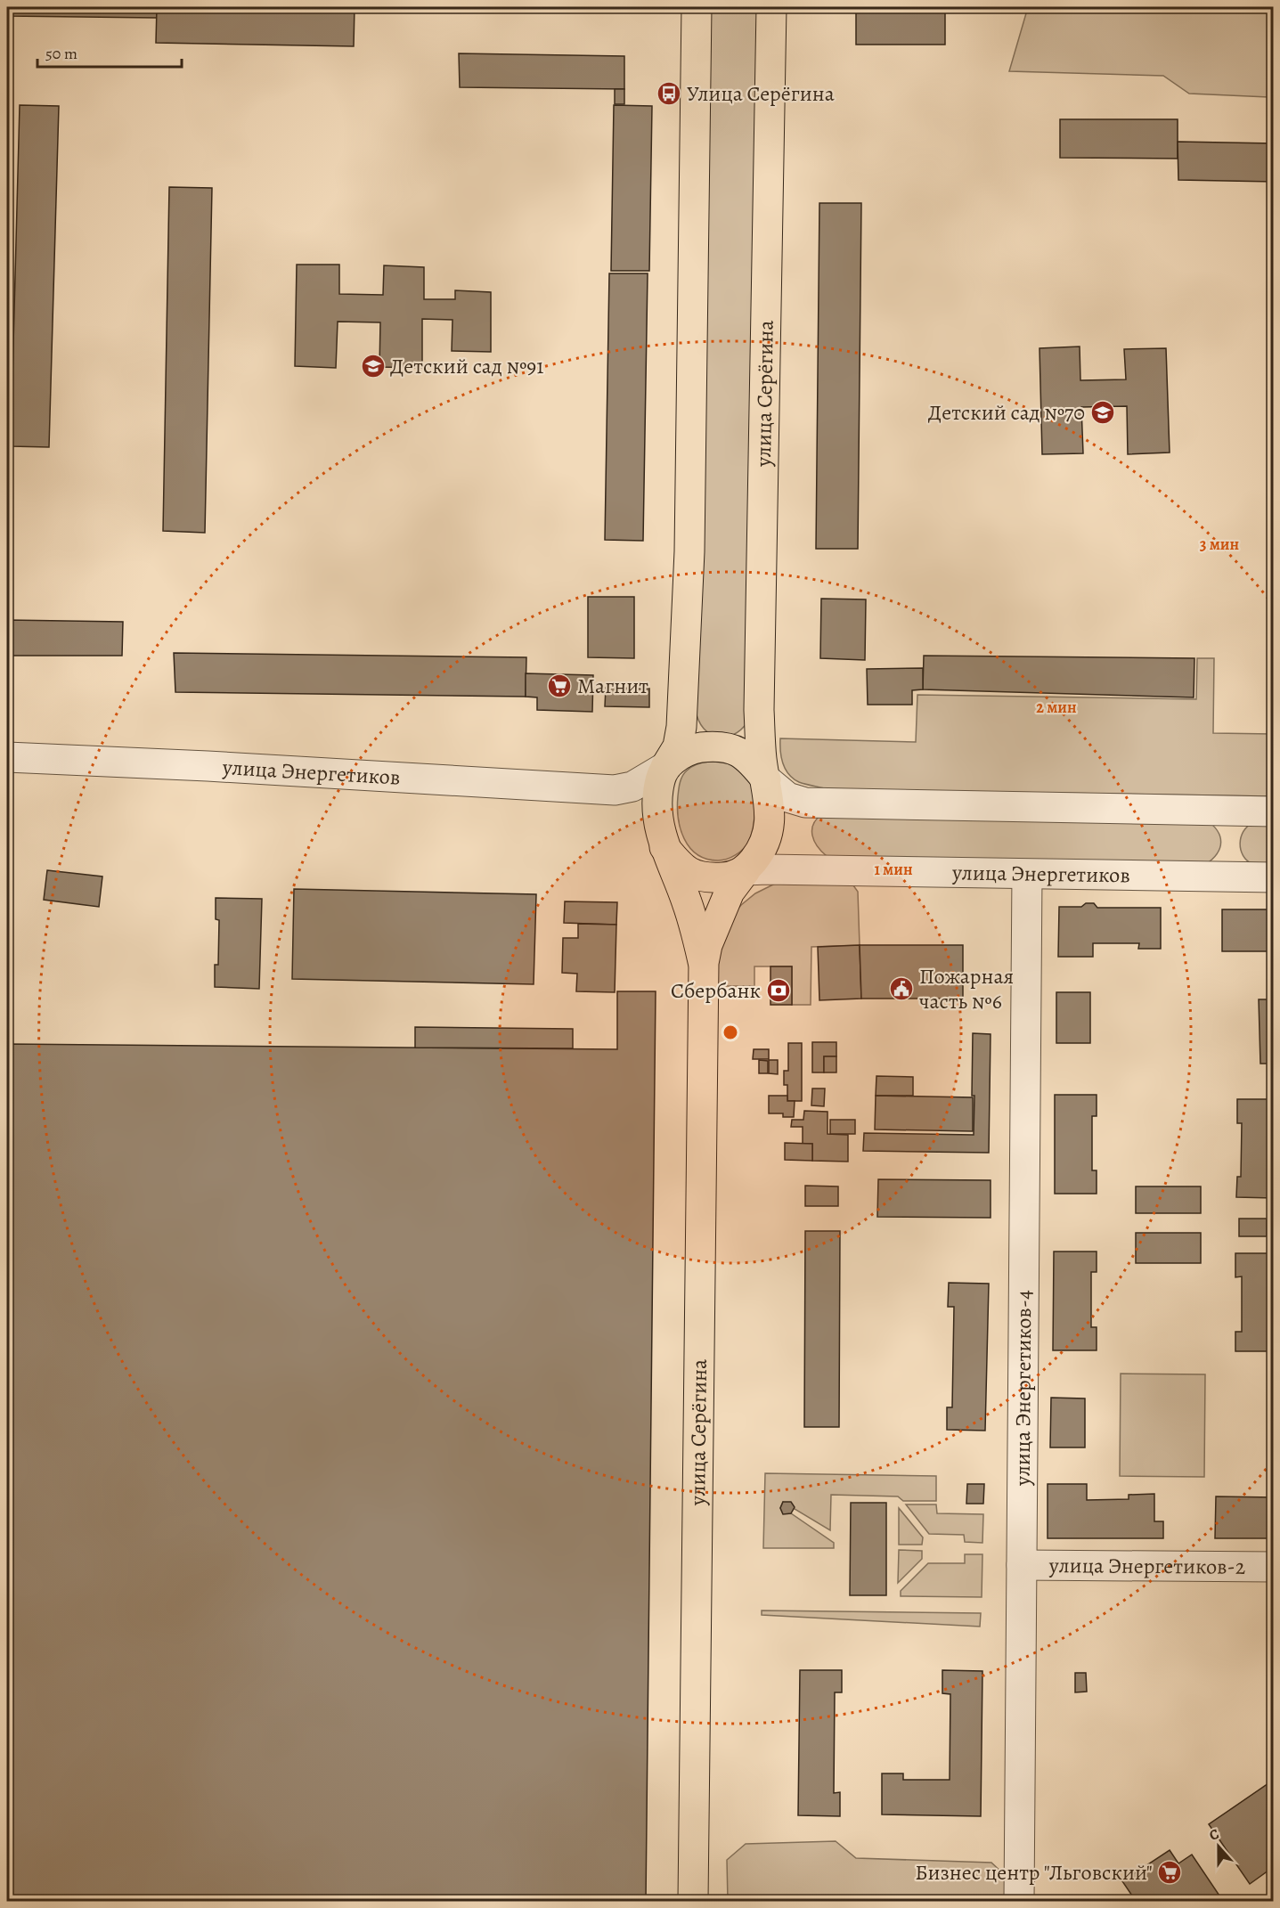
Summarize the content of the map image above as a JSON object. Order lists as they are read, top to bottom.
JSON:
{
  "streets": {
    "main road": ["улица Серёгина"],
    "street": ["улица Энергетиков", "улица Энергетиков-4", "улица Энергетиков-2"]
  },
  "crossings": [
    ["улица Серёгина", "улица Энергетиков"],
    ["улица Энергетиков", "улица Энергетиков-4"],
    ["улица Энергетиков-4", "улица Энергетиков-2"]
  ],
  "places": {
    "bus stop": ["Улица Серёгина"],
    "school or university": ["Детский сад №91", "Детский сад №70"],
    "supermarket": ["Магнит", "Бизнес центр \"Льговский\""],
    "public building": ["Пожарная часть №6"],
    "bank": ["Сбербанк"]
  },
  "scale_bar": "50 m",
  "north": "top",
  "rings": ["3 мин", "2 мин", "1 мин"]
}
